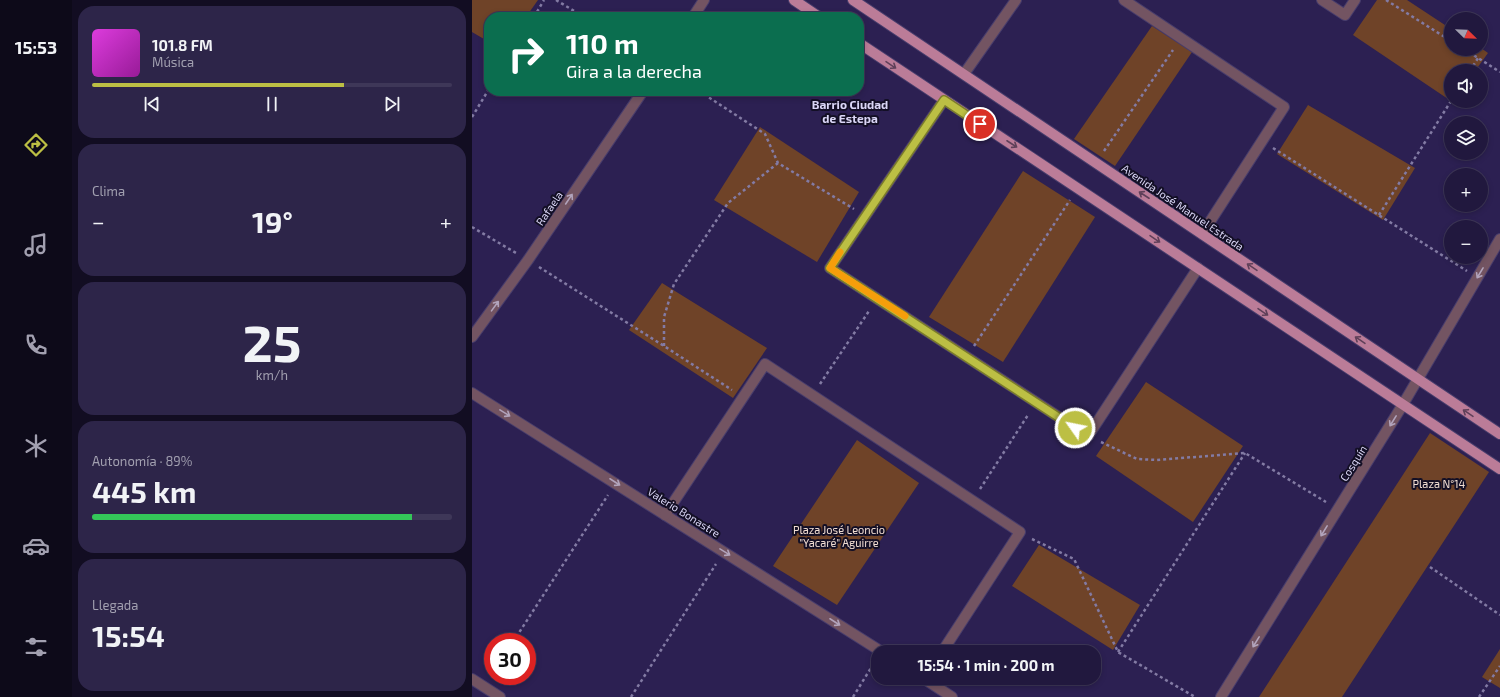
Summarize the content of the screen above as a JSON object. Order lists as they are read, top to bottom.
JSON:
{
  "streets": {
    "main road": ["Avenida José Manuel Estrada"],
    "street": ["Rafaela", "Cosquín", "Valerio Bonastre"]
  },
  "crossings": [
    ["Avenida José Manuel Estrada", "Cosquín"]
  ],
  "one_way": ["Rafaela", "Cosquín", "Valerio Bonastre"],
  "districts": ["Barrio Ciudad de Estepa"],
  "parks": ["Plaza N°14", "Plaza José Leoncio \"Yacaré\" Aguirre"],
  "north": "bottom right",
  "page": {
    "tabs": "15:53",
    "map_buttons": ["+", "−"],
    "turn": ["110 m", "Gira a la derecha"],
    "song": ["101.8 FM", "Música"],
    "tile": [
      "Clima",
      ["25", "km/h"],
      ["Autonomía · 89%", "445 km"],
      ["Llegada", "15:54"]
    ],
    "heat": ["−", "19°", "+"],
    "limit": "30",
    "trip": "15:54 · 1 min · 200 m"
  }
}
